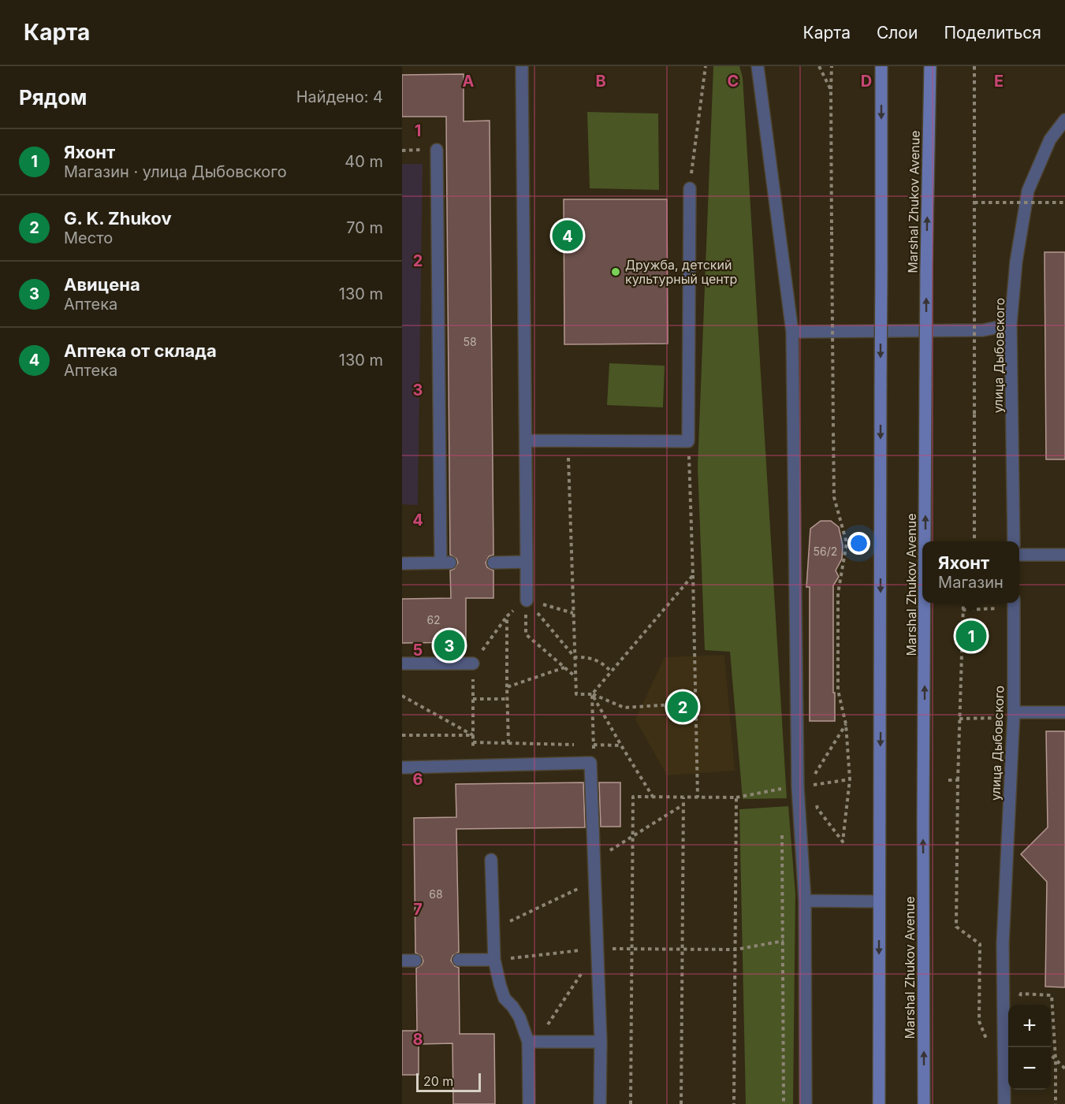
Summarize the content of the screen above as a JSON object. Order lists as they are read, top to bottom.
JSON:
{
  "streets": {
    "main road": ["Marshal Zhukov Avenue"],
    "street": ["улица Дыбовского"]
  },
  "places": ["Дружба, детский культурный центр"],
  "house_numbers": [
    "58",
    "56/2",
    "62",
    "68"
  ],
  "scale_bar": "20 m",
  "page": {
    "header": "Карта",
    "nav": ["Карта", "Слои", "Поделиться"],
    "heading": ["Рядом", "Найдено: 4"],
    "list": [
      {
        "mark": "1",
        "name": "Яхонт",
        "note": "Магазин · улица Дыбовского",
        "value": "40 m"
      },
      {
        "mark": "2",
        "name": "G. K. Zhukov",
        "note": "Место",
        "value": "70 m"
      },
      {
        "mark": "3",
        "name": "Авицена",
        "note": "Аптека",
        "value": "130 m"
      },
      {
        "mark": "4",
        "name": "Аптека от склада",
        "note": "Аптека",
        "value": "130 m"
      }
    ],
    "pins": [
      "4",
      "1",
      "3",
      "2"
    ],
    "popup": ["Яхонт", "Магазин"],
    "map_buttons": ["+", "−"],
    "scale": "20 m"
  },
  "grid": {
    "columns": [
      "A",
      "B",
      "C",
      "D",
      "E"
    ],
    "rows": [
      "1",
      "2",
      "3",
      "4",
      "5",
      "6",
      "7",
      "8"
    ]
  }
}
